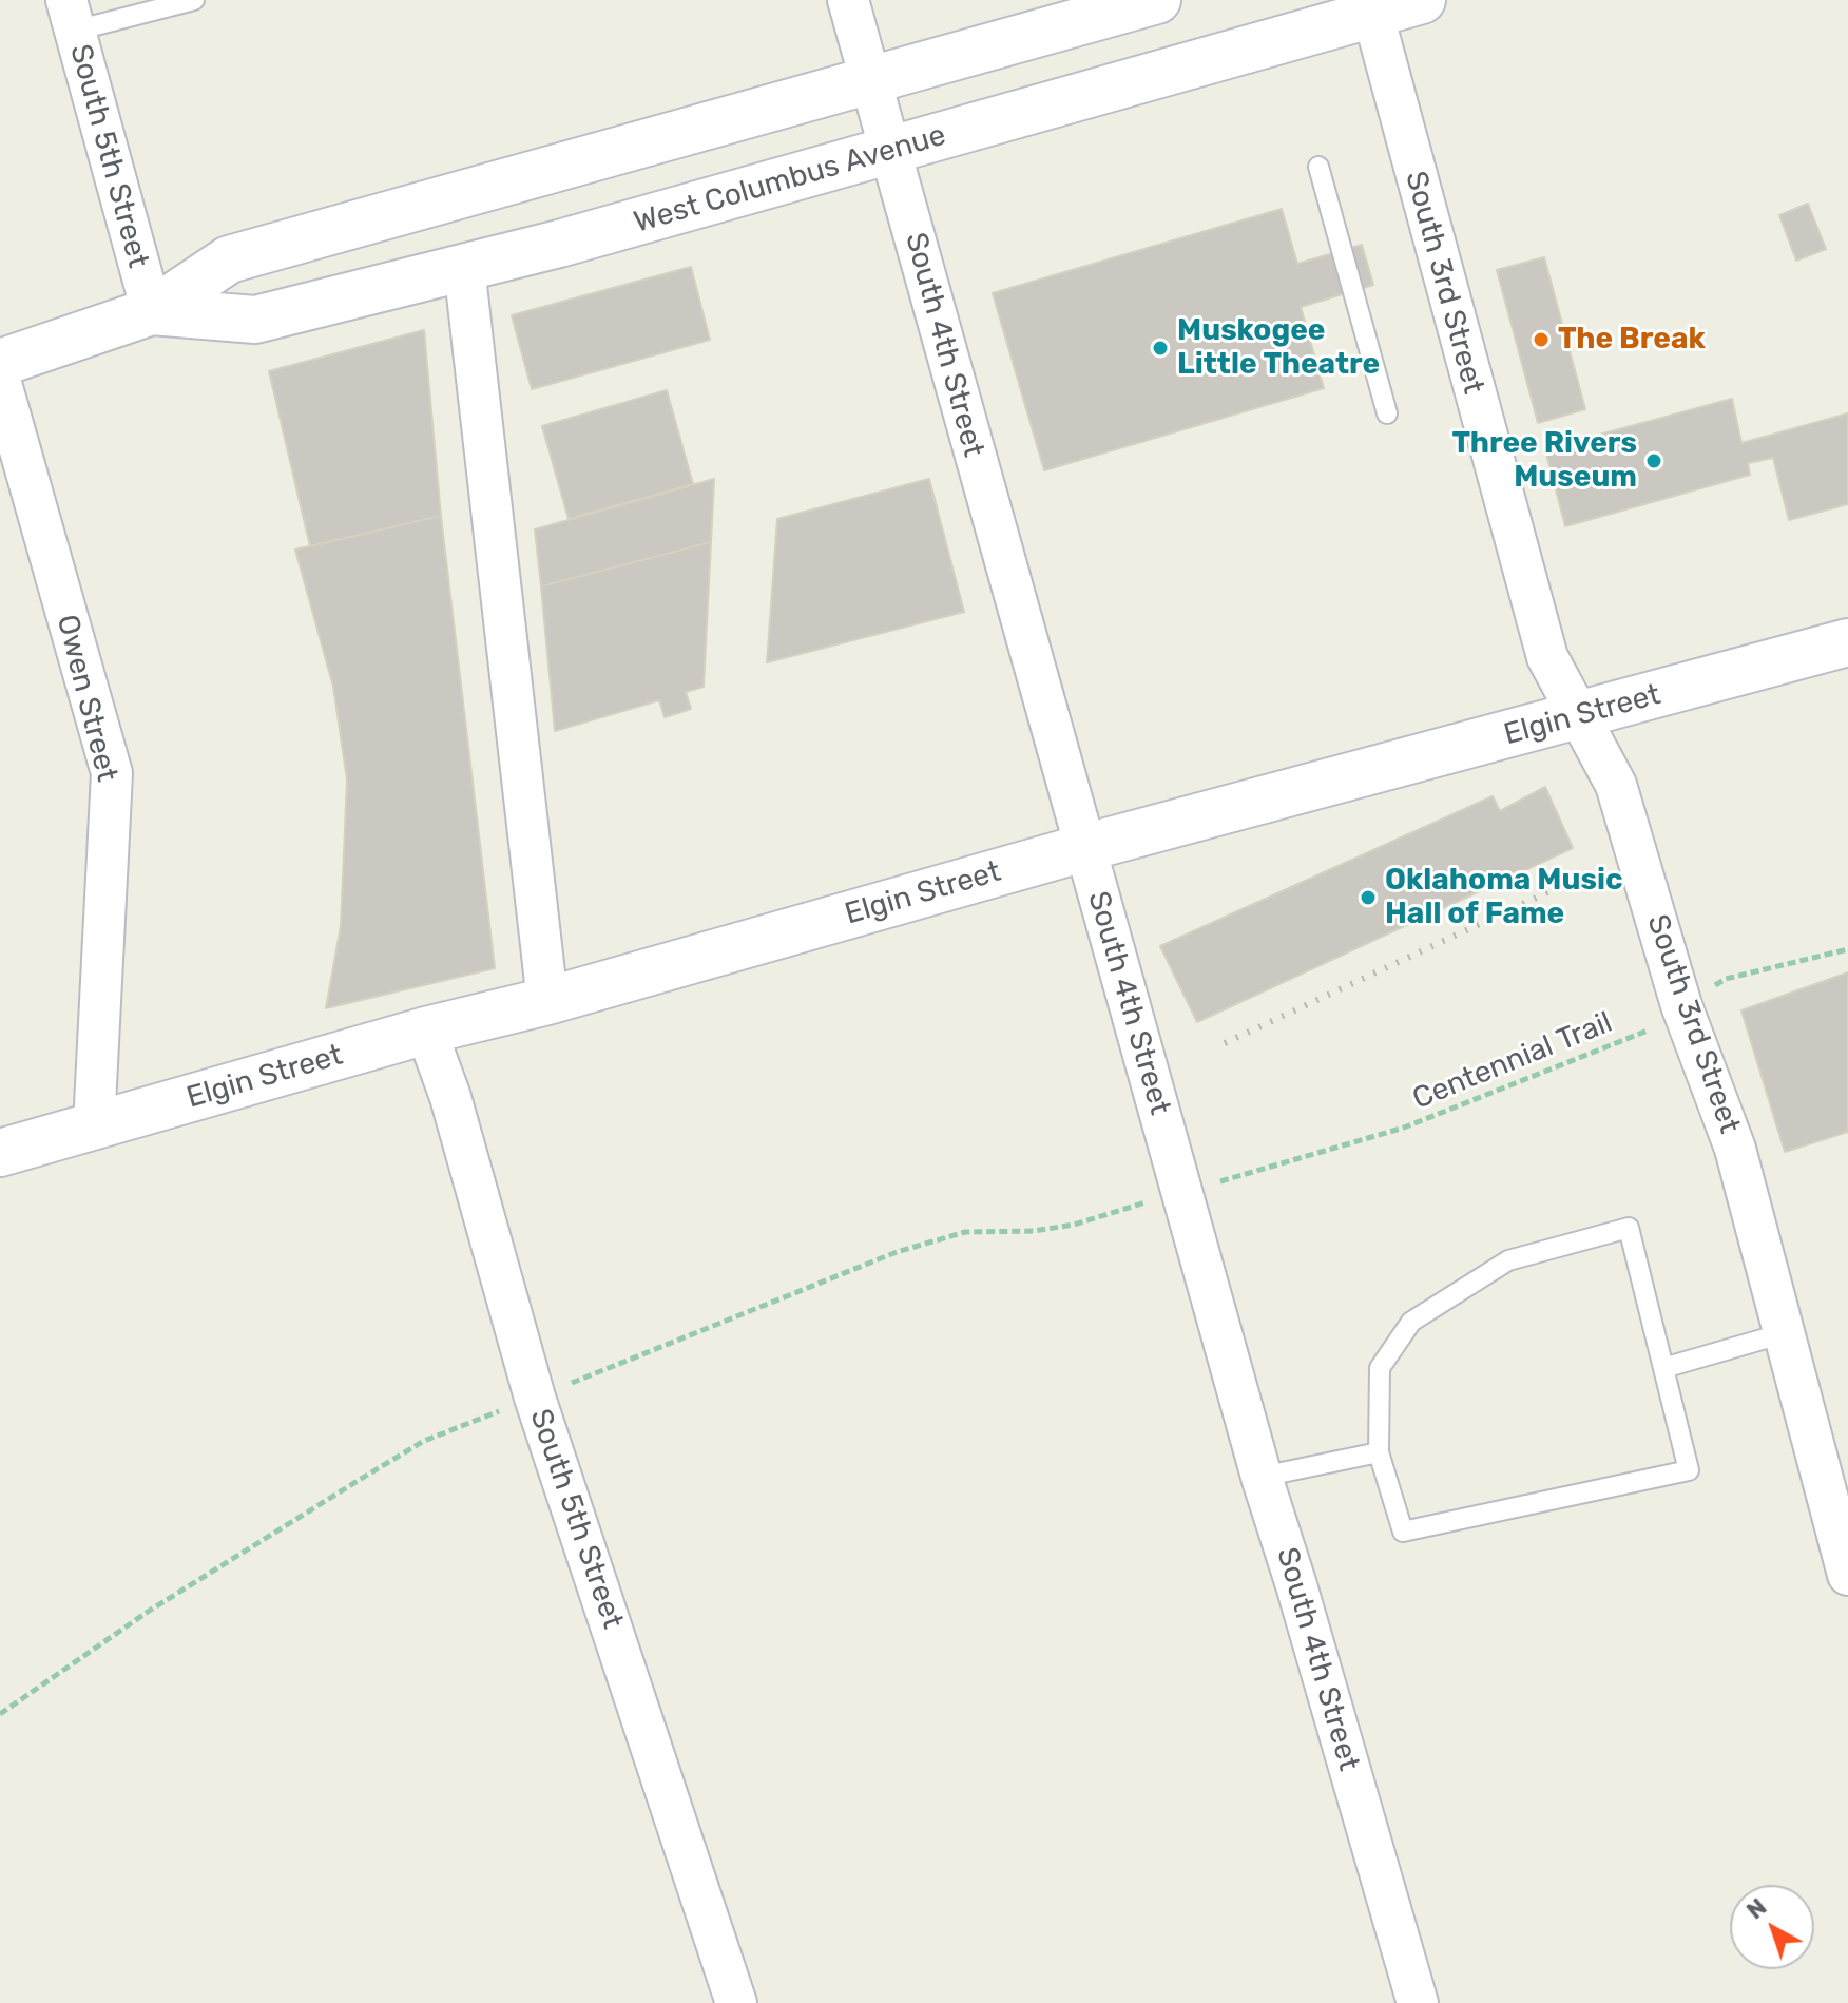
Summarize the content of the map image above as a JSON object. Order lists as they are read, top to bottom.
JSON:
{
  "streets": {
    "street": [
      "South 5th Street",
      "West Columbus Avenue",
      "South 3rd Street",
      "South 4th Street",
      "Owen Street",
      "Elgin Street"
    ],
    "path": ["Centennial Trail"]
  },
  "crossings": [
    ["South 5th Street", "West Columbus Avenue"],
    ["South 5th Street", "Elgin Street"],
    ["West Columbus Avenue", "South 3rd Street"],
    ["West Columbus Avenue", "South 4th Street"],
    ["South 3rd Street", "Elgin Street"],
    ["South 3rd Street", "Centennial Trail"],
    ["South 4th Street", "Elgin Street"],
    ["South 4th Street", "Centennial Trail"],
    ["Owen Street", "Elgin Street"]
  ],
  "places": [
    "The Break",
    "Muskogee Little Theatre",
    "Three Rivers Museum",
    "Oklahoma Music Hall of Fame"
  ],
  "north": "top left"
}
